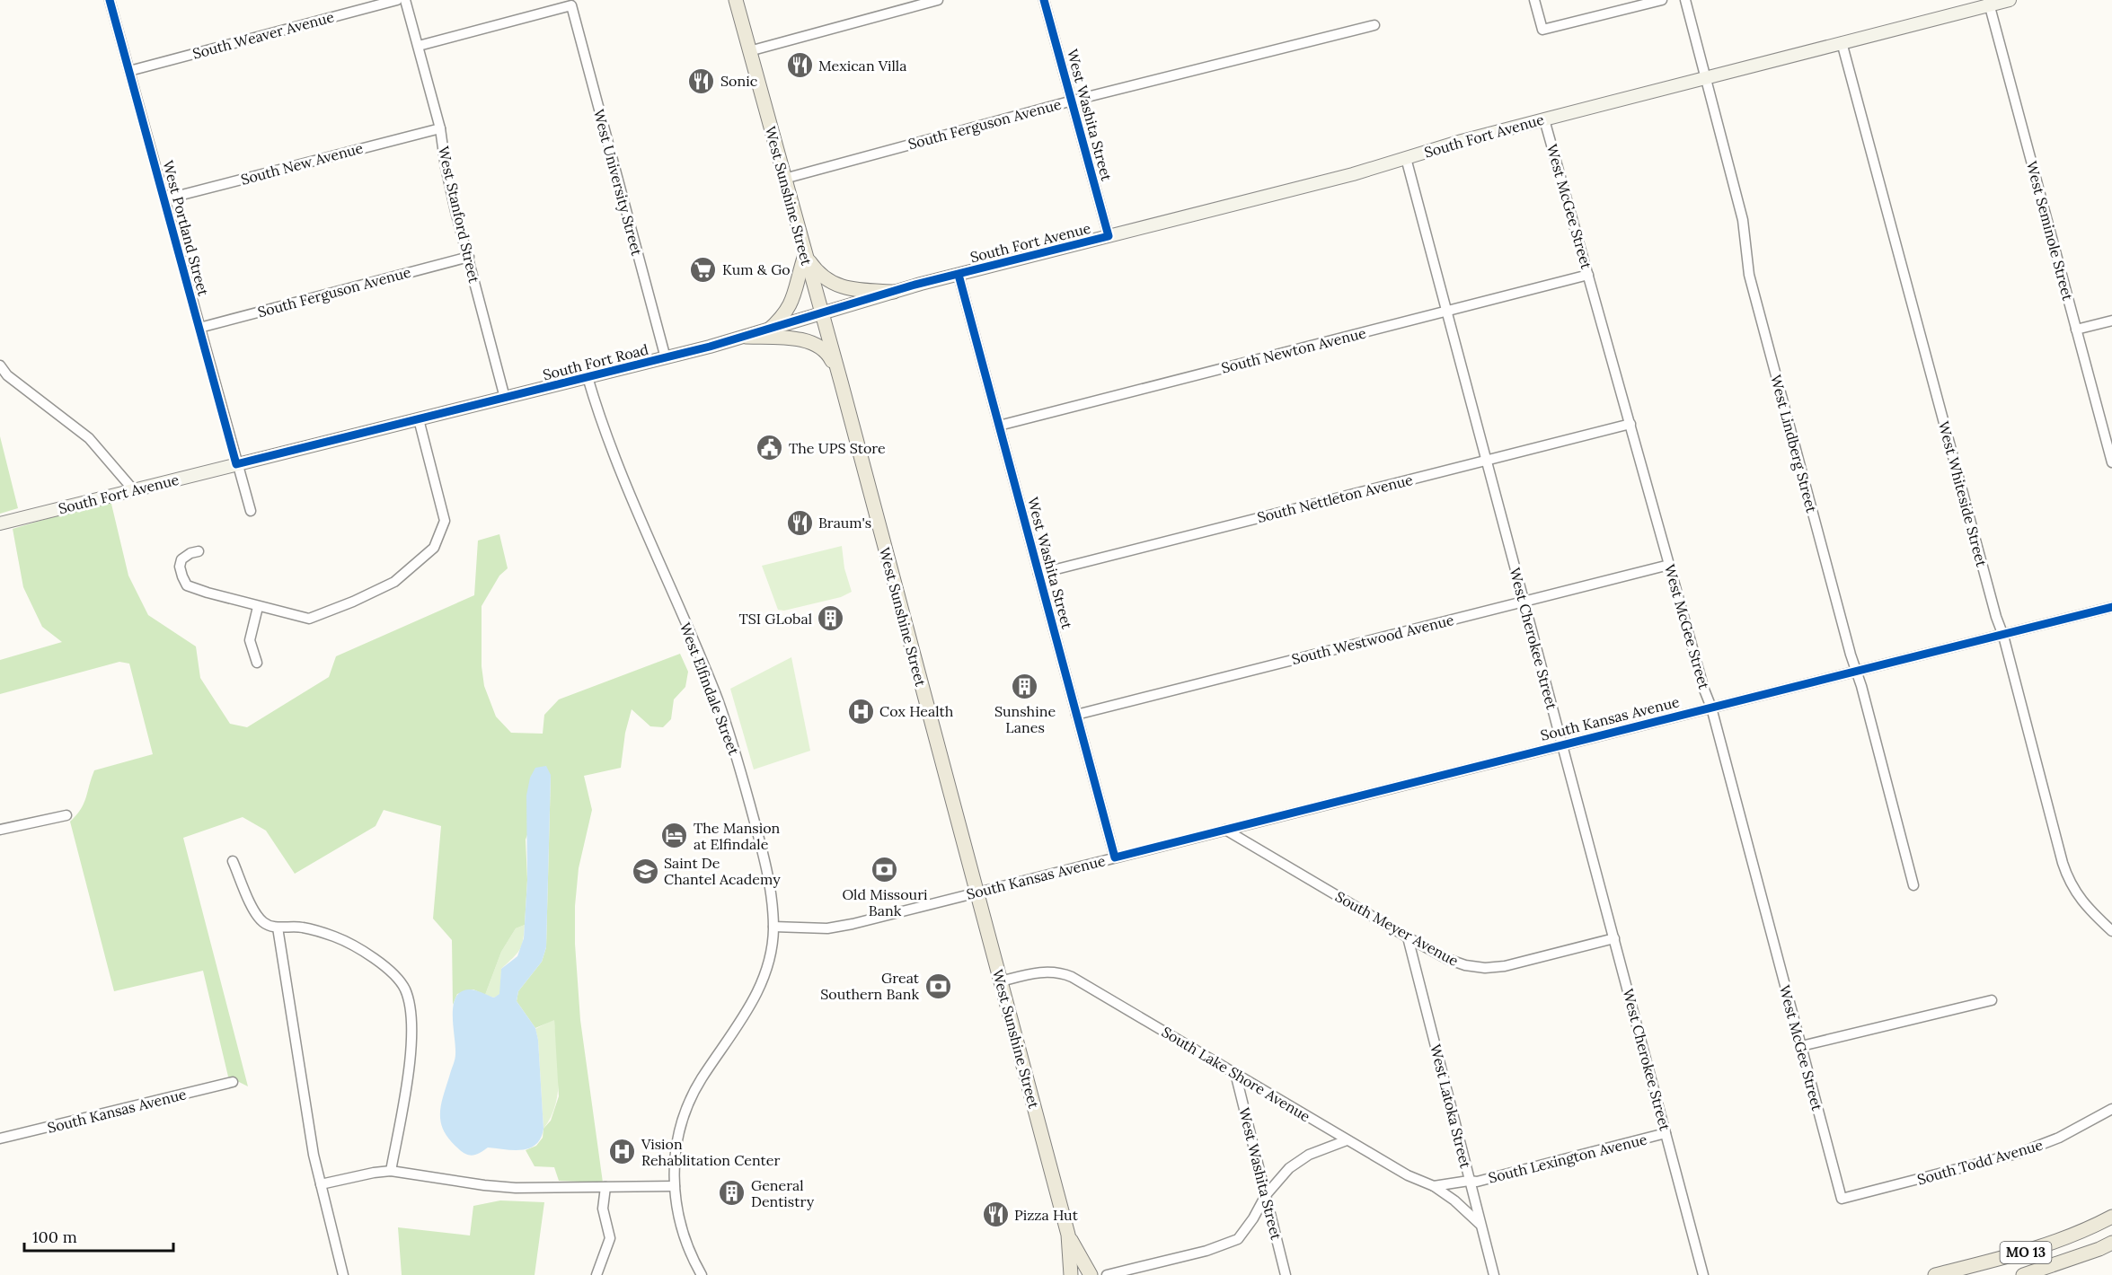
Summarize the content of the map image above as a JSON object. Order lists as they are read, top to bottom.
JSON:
{
  "streets": {
    "main road": ["West Sunshine Street", "MO 13"],
    "street": [
      "South Weaver Avenue",
      "West Washita Street",
      "South Ferguson Avenue",
      "South Fort Avenue",
      "South New Avenue",
      "West University Street",
      "West McGee Street",
      "West Stanford Street",
      "West Portland Street",
      "West Seminole Street",
      "South Newton Avenue",
      "South Fort Road",
      "West Lindberg Street",
      "West Whiteside Street",
      "South Nettleton Avenue",
      "West Cherokee Street",
      "South Westwood Avenue",
      "West Elfindale Street",
      "South Kansas Avenue",
      "South Meyer Avenue",
      "South Lake Shore Avenue",
      "West Latoka Street",
      "South Lexington Avenue",
      "South Todd Avenue"
    ]
  },
  "crossings": [
    ["South Weaver Avenue", "West Portland Street"],
    ["West Washita Street", "South Ferguson Avenue"],
    ["West Washita Street", "South Fort Avenue"],
    ["West Washita Street", "South Newton Avenue"],
    ["West Washita Street", "South Fort Road"],
    ["West Washita Street", "South Nettleton Avenue"],
    ["West Washita Street", "South Westwood Avenue"],
    ["West Washita Street", "South Kansas Avenue"],
    ["West Washita Street", "South Lake Shore Avenue"],
    ["South Ferguson Avenue", "West Sunshine Street"],
    ["South Ferguson Avenue", "West Stanford Street"],
    ["South Ferguson Avenue", "West Portland Street"],
    ["South Fort Avenue", "West McGee Street"],
    ["South Fort Avenue", "West Portland Street"],
    ["South Fort Avenue", "West Seminole Street"],
    ["South Fort Avenue", "South Fort Road"],
    ["South Fort Avenue", "West Lindberg Street"],
    ["South Fort Avenue", "West Whiteside Street"],
    ["South Fort Avenue", "West Cherokee Street"],
    ["South New Avenue", "West Stanford Street"],
    ["South New Avenue", "West Portland Street"],
    ["West University Street", "West Stanford Street"],
    ["West University Street", "South Fort Road"],
    ["West Sunshine Street", "South Fort Road"],
    ["West Sunshine Street", "South Kansas Avenue"],
    ["West Sunshine Street", "South Lake Shore Avenue"],
    ["West McGee Street", "South Newton Avenue"],
    ["West McGee Street", "South Nettleton Avenue"],
    ["West McGee Street", "South Westwood Avenue"],
    ["West McGee Street", "South Kansas Avenue"],
    ["West McGee Street", "South Todd Avenue"],
    ["West Stanford Street", "South Fort Road"],
    ["West Portland Street", "South Fort Road"],
    ["South Newton Avenue", "West Cherokee Street"],
    ["South Fort Road", "West Elfindale Street"],
    ["West Lindberg Street", "South Kansas Avenue"],
    ["West Whiteside Street", "South Kansas Avenue"],
    ["South Nettleton Avenue", "West Cherokee Street"],
    ["West Cherokee Street", "South Westwood Avenue"],
    ["West Cherokee Street", "South Kansas Avenue"],
    ["West Cherokee Street", "South Meyer Avenue"],
    ["West Cherokee Street", "South Lexington Avenue"],
    ["West Elfindale Street", "South Kansas Avenue"],
    ["South Kansas Avenue", "South Meyer Avenue"],
    ["South Meyer Avenue", "West Latoka Street"],
    ["South Lake Shore Avenue", "West Latoka Street"],
    ["West Latoka Street", "South Lexington Avenue"]
  ],
  "places": {
    "restaurant": [
      "Mexican Villa",
      "Sonic",
      "Braum's",
      "Pizza Hut"
    ],
    "supermarket": ["Kum & Go"],
    "public building": ["The UPS Store"],
    "building": ["TSI GLobal", "Sunshine Lanes", "General Dentistry"],
    "hospital": ["Cox Health", "Vision Rehablitation Center"],
    "hotel": ["The Mansion at Elfindale"],
    "bank": ["Old Missouri Bank", "Great Southern Bank"],
    "school or university": ["Saint De Chantel Academy"]
  },
  "scale_bar": "100 m"
}
